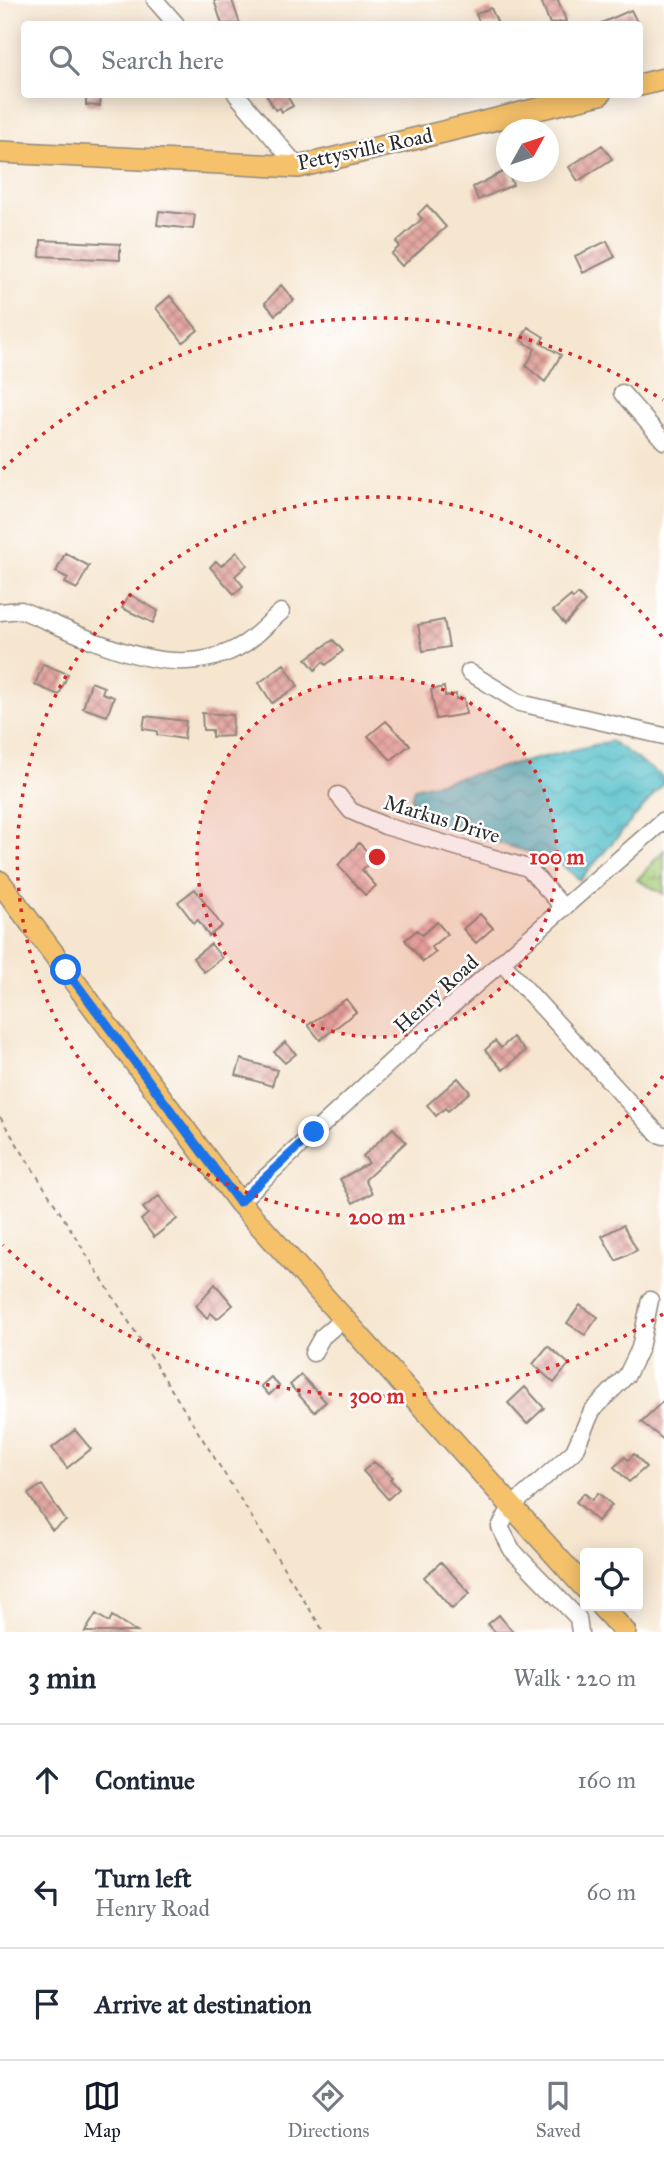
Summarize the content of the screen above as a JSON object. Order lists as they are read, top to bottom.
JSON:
{
  "streets": {
    "main road": ["Pettysville Road"],
    "street": ["Markus Drive", "Henry Road"]
  },
  "crossings": [
    ["Markus Drive", "Henry Road"]
  ],
  "north": "top right",
  "page": {
    "search": "Search here",
    "heading": ["3 min", "Walk · 220 m"],
    "list": [
      ["Continue", "160 m"],
      ["Turn left", "Henry Road", "60 m"],
      "Arrive at destination"
    ],
    "nav": ["Map", "Directions", "Saved"]
  },
  "rings": ["100 m", "200 m", "300 m"]
}
